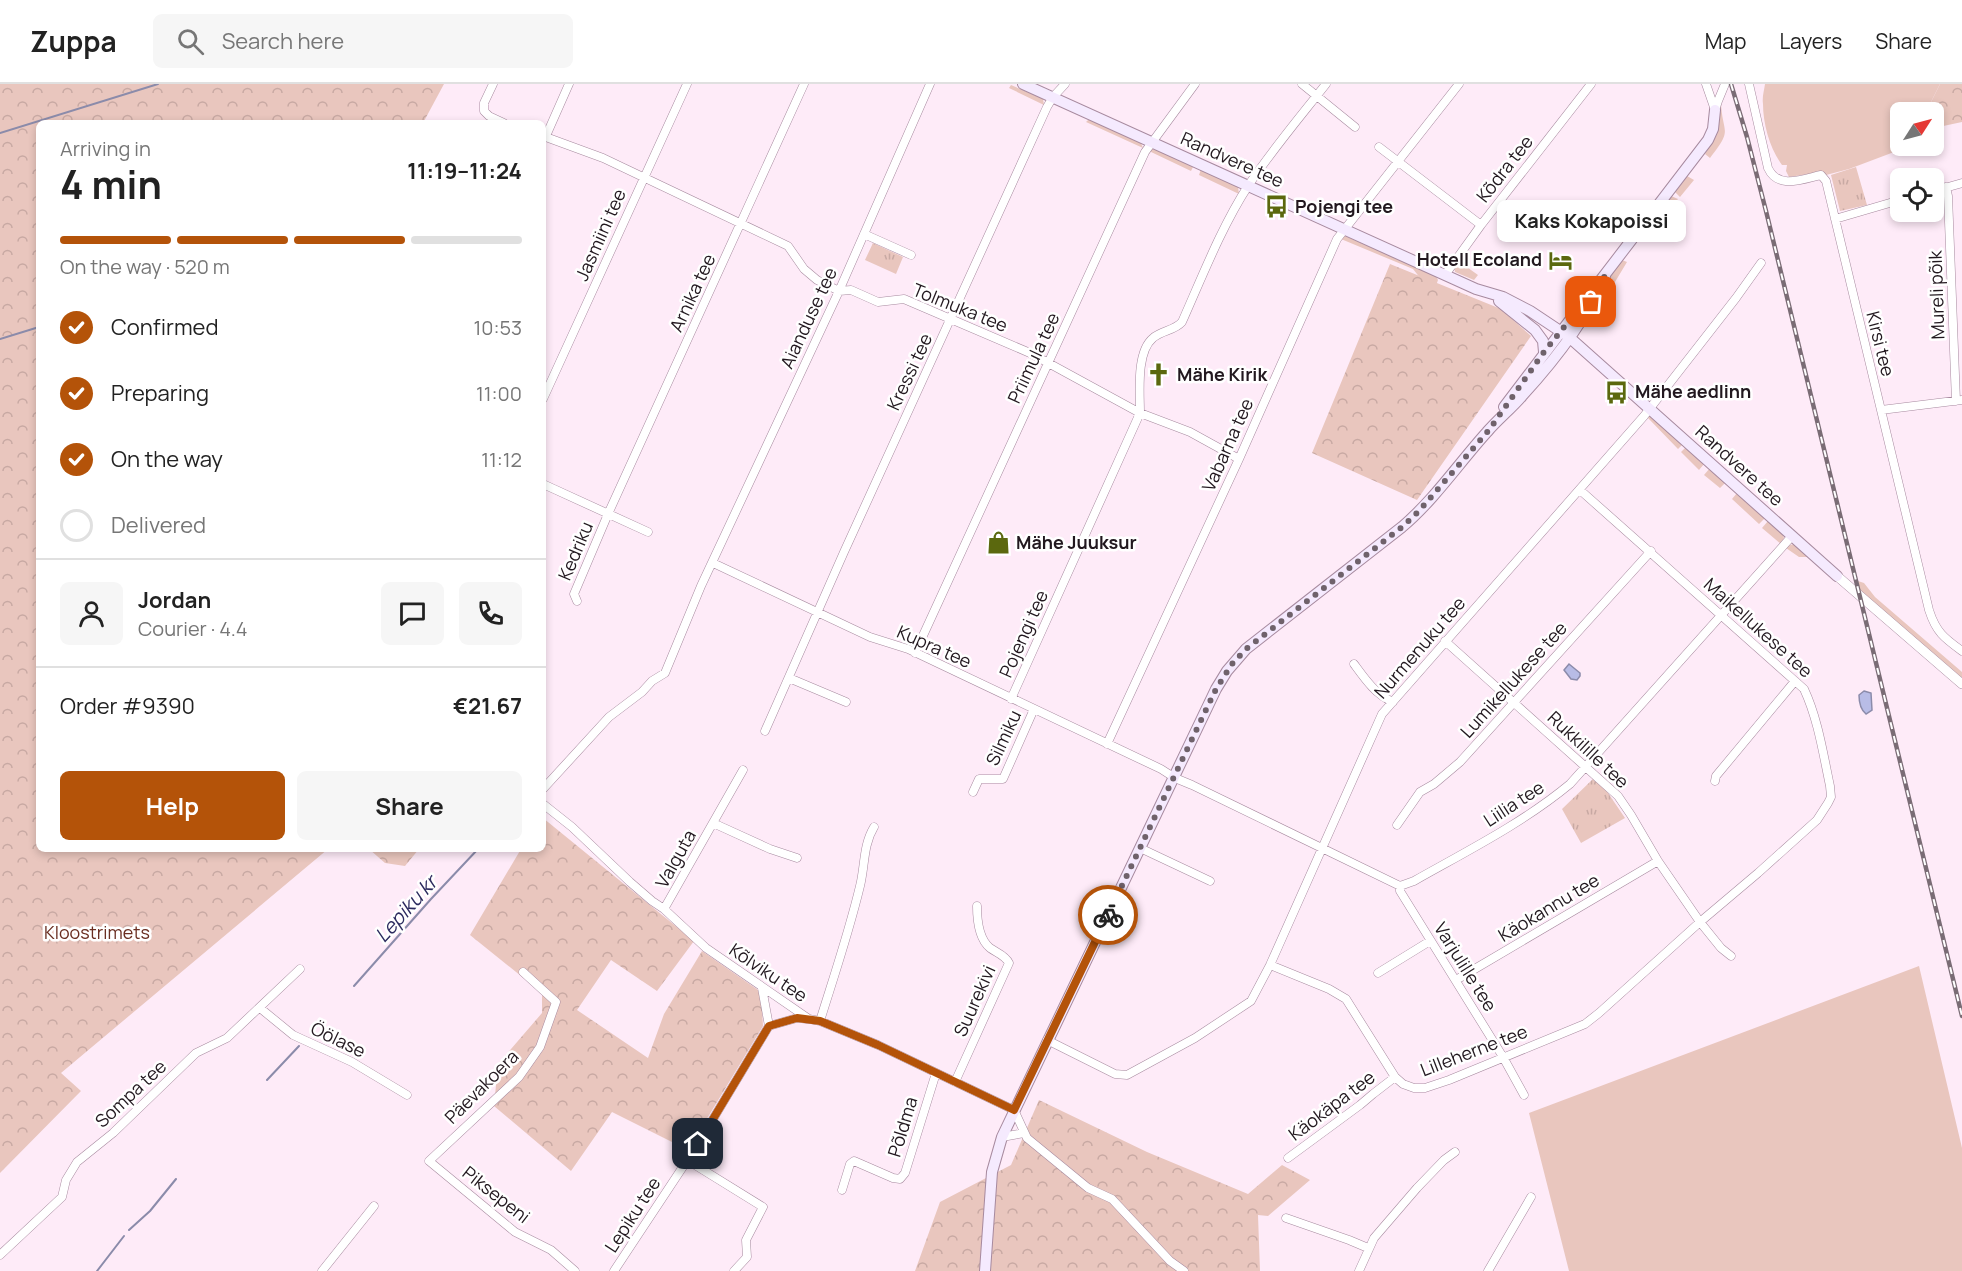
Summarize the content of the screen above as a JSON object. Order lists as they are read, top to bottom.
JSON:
{
  "streets": {
    "main road": ["Randvere tee"],
    "street": [
      "Kõdra tee",
      "Jasmiini tee",
      "Arnika tee",
      "Mureli põik",
      "Tolmuka tee",
      "Aianduse tee",
      "Kirsi tee",
      "Priimula tee",
      "Kressi tee",
      "Vabarna tee",
      "Kedriku",
      "Maikellukese tee",
      "Pojengi tee",
      "Kupra tee",
      "Nurmenuku tee",
      "Lumikellukese tee",
      "Silmiku",
      "Rukkilille tee",
      "Liilia tee",
      "Valguta",
      "Käokannu tee",
      "Varjulille tee",
      "Kõlviku tee",
      "Suurekivi",
      "Öölase",
      "Lilleherne tee",
      "Päevakoera",
      "Sompa tee",
      "Käokäpa tee",
      "Põldma",
      "Piksepeni",
      "Lepiku tee"
    ]
  },
  "crossings": [
    ["Randvere tee", "Kõdra tee"],
    ["Randvere tee", "Priimula tee"],
    ["Randvere tee", "Kressi tee"],
    ["Randvere tee", "Vabarna tee"],
    ["Randvere tee", "Pojengi tee"],
    ["Randvere tee", "Nurmenuku tee"],
    ["Randvere tee", "Liilia tee"],
    ["Jasmiini tee", "Tolmuka tee"],
    ["Arnika tee", "Tolmuka tee"],
    ["Arnika tee", "Kedriku"],
    ["Tolmuka tee", "Aianduse tee"],
    ["Tolmuka tee", "Priimula tee"],
    ["Tolmuka tee", "Kressi tee"],
    ["Tolmuka tee", "Vabarna tee"],
    ["Tolmuka tee", "Pojengi tee"],
    ["Aianduse tee", "Kupra tee"],
    ["Priimula tee", "Kupra tee"],
    ["Kressi tee", "Kupra tee"],
    ["Vabarna tee", "Kupra tee"],
    ["Maikellukese tee", "Nurmenuku tee"],
    ["Maikellukese tee", "Lumikellukese tee"],
    ["Maikellukese tee", "Rukkilille tee"],
    ["Maikellukese tee", "Liilia tee"],
    ["Maikellukese tee", "Lilleherne tee"],
    ["Pojengi tee", "Kupra tee"],
    ["Kupra tee", "Silmiku"],
    ["Nurmenuku tee", "Rukkilille tee"],
    ["Nurmenuku tee", "Lilleherne tee"],
    ["Lumikellukese tee", "Rukkilille tee"],
    ["Rukkilille tee", "Liilia tee"],
    ["Rukkilille tee", "Käokannu tee"],
    ["Rukkilille tee", "Lilleherne tee"],
    ["Liilia tee", "Varjulille tee"],
    ["Valguta", "Kõlviku tee"],
    ["Käokannu tee", "Varjulille tee"],
    ["Varjulille tee", "Lilleherne tee"],
    ["Kõlviku tee", "Suurekivi"],
    ["Kõlviku tee", "Põldma"],
    ["Öölase", "Sompa tee"],
    ["Lilleherne tee", "Käokäpa tee"],
    ["Päevakoera", "Piksepeni"]
  ],
  "water": ["Lepiku kr"],
  "parks": ["Kloostrimets"],
  "places": {
    "bus stop": ["Pojengi tee", "Mähe aedlinn"],
    "hotel": ["Hotell Ecoland"],
    "other": ["Kaks Kokapoissi"],
    "church": ["Mähe Kirik"],
    "shop": ["Mähe Juuksur"]
  },
  "north": "top right",
  "page": {
    "header": "Zuppa",
    "search": "Search here",
    "nav": ["Map", "Layers", "Share"],
    "heading": ["4 min", "Arriving in", "11:19–11:24"],
    "panel": [
      "Jordan",
      "Courier · 4.4",
      "Order #9390",
      "€21.67"
    ],
    "bubble": "Kaks Kokapoissi",
    "bar": "On the way · 520 m",
    "list": [
      ["Confirmed", "10:53"],
      ["Preparing", "11:00"],
      ["On the way", "11:12"],
      "Delivered"
    ],
    "buttons": ["Help", "Share"]
  }
}
